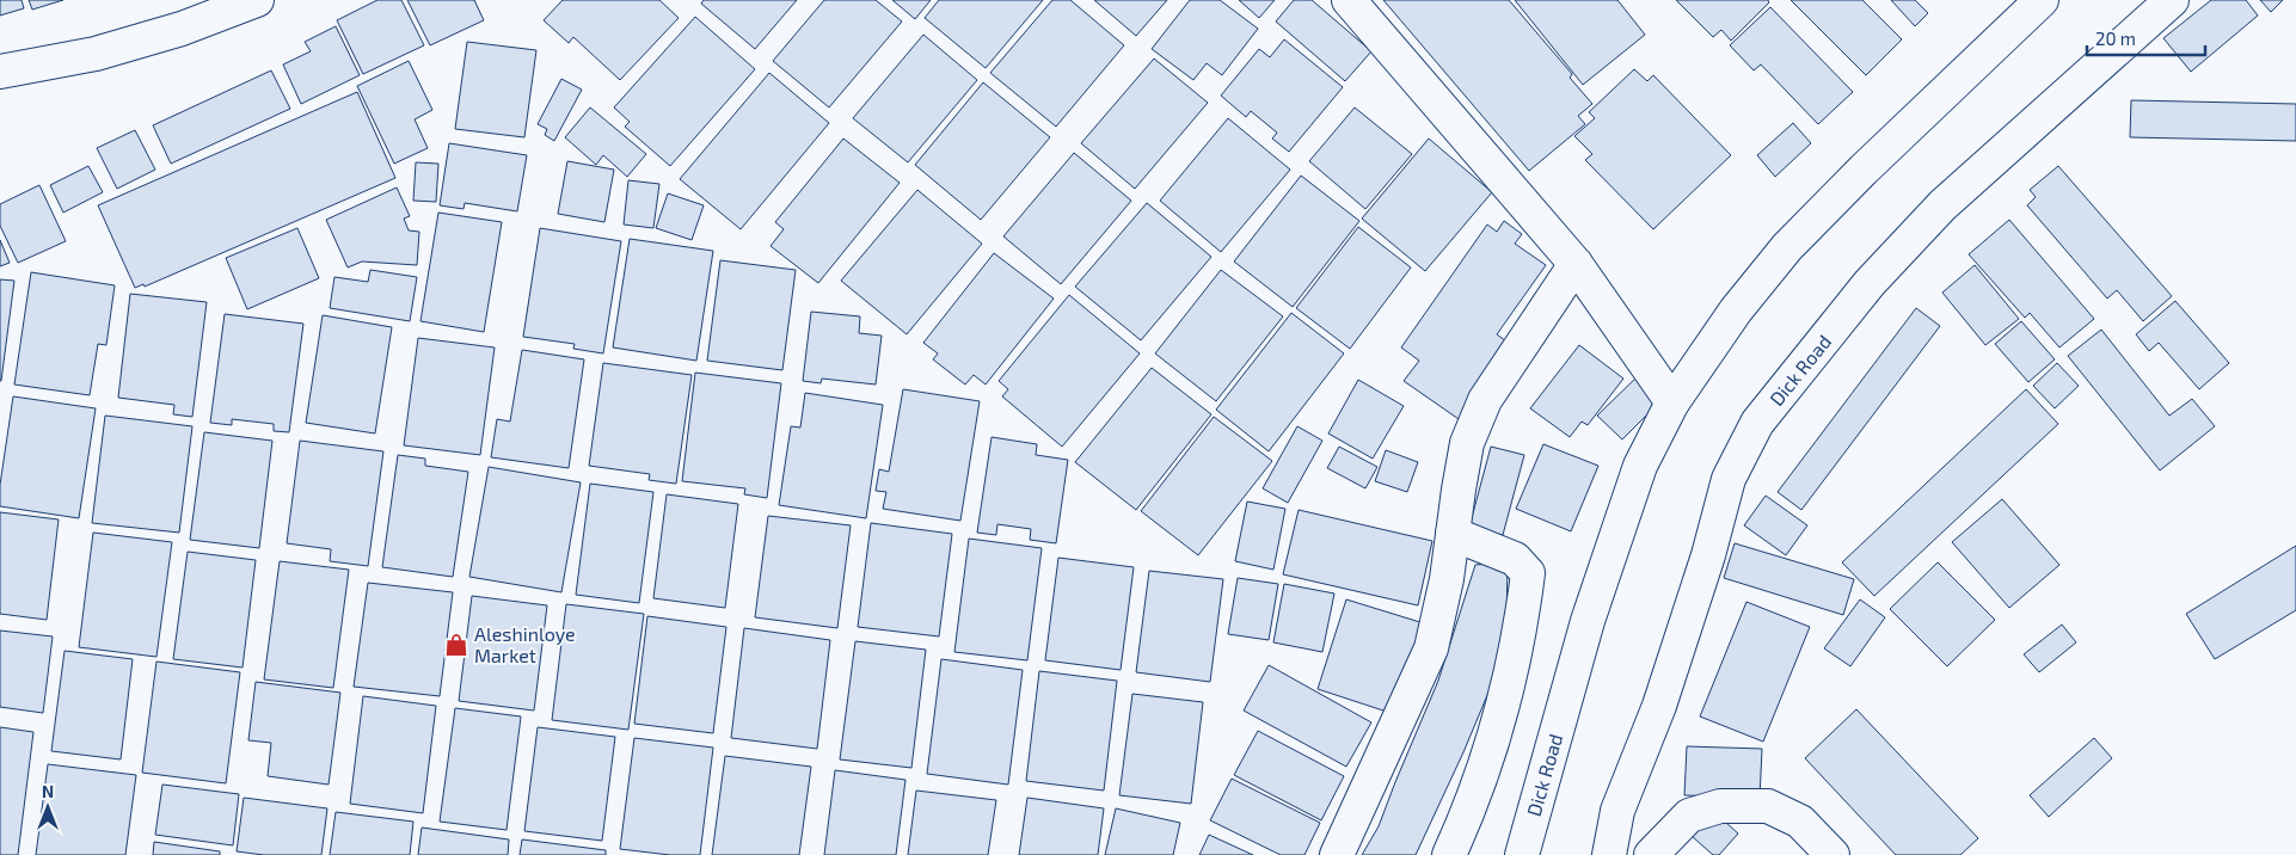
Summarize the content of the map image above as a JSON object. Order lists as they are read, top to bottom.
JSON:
{
  "streets": {
    "main road": ["Dick Road"]
  },
  "places": {
    "shop": ["Aleshinloye Market"]
  },
  "scale_bar": "20 m",
  "north": "top"
}
